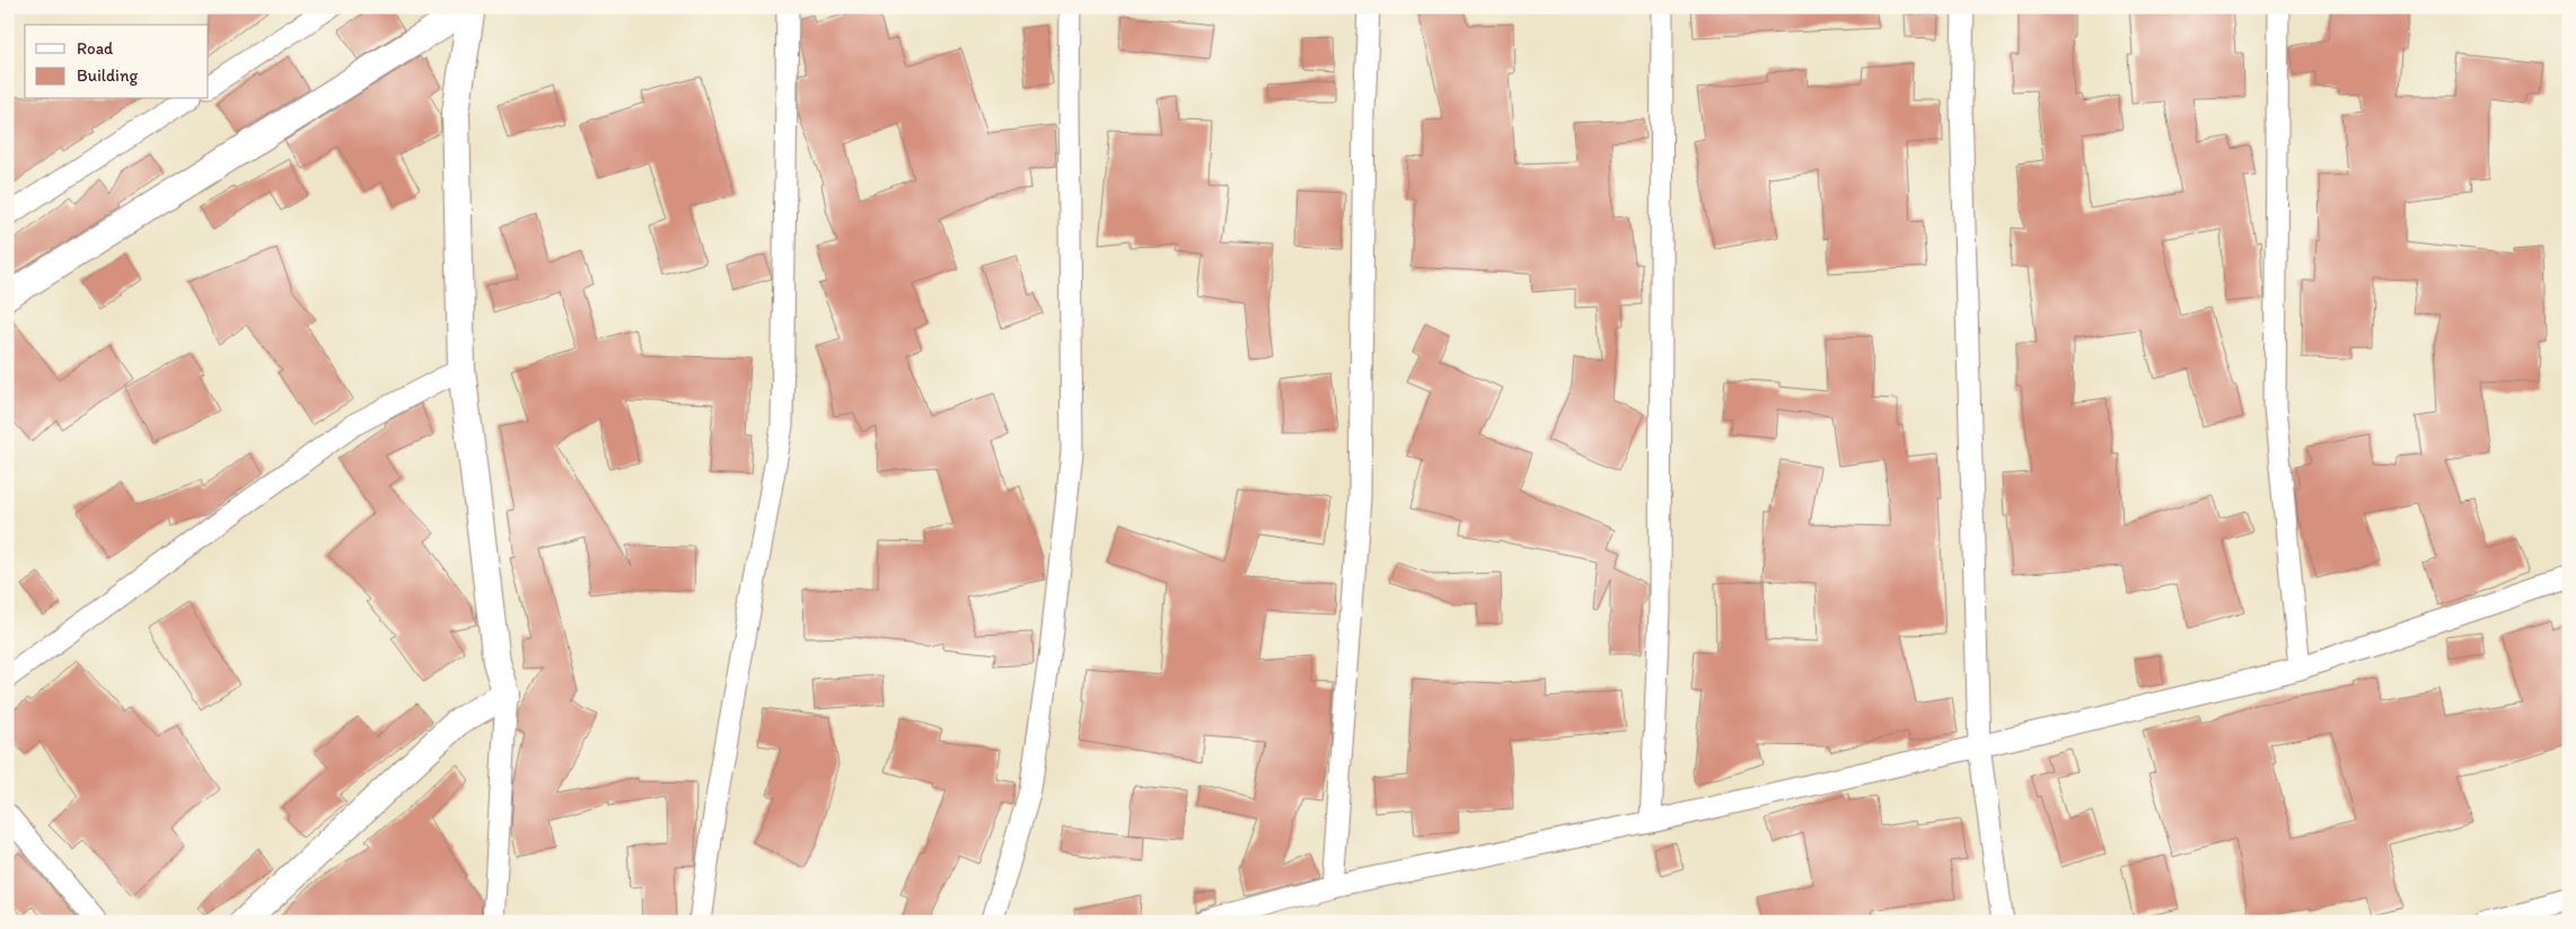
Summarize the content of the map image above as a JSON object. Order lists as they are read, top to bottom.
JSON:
{
  "legend": ["Road", "Building"]
}
